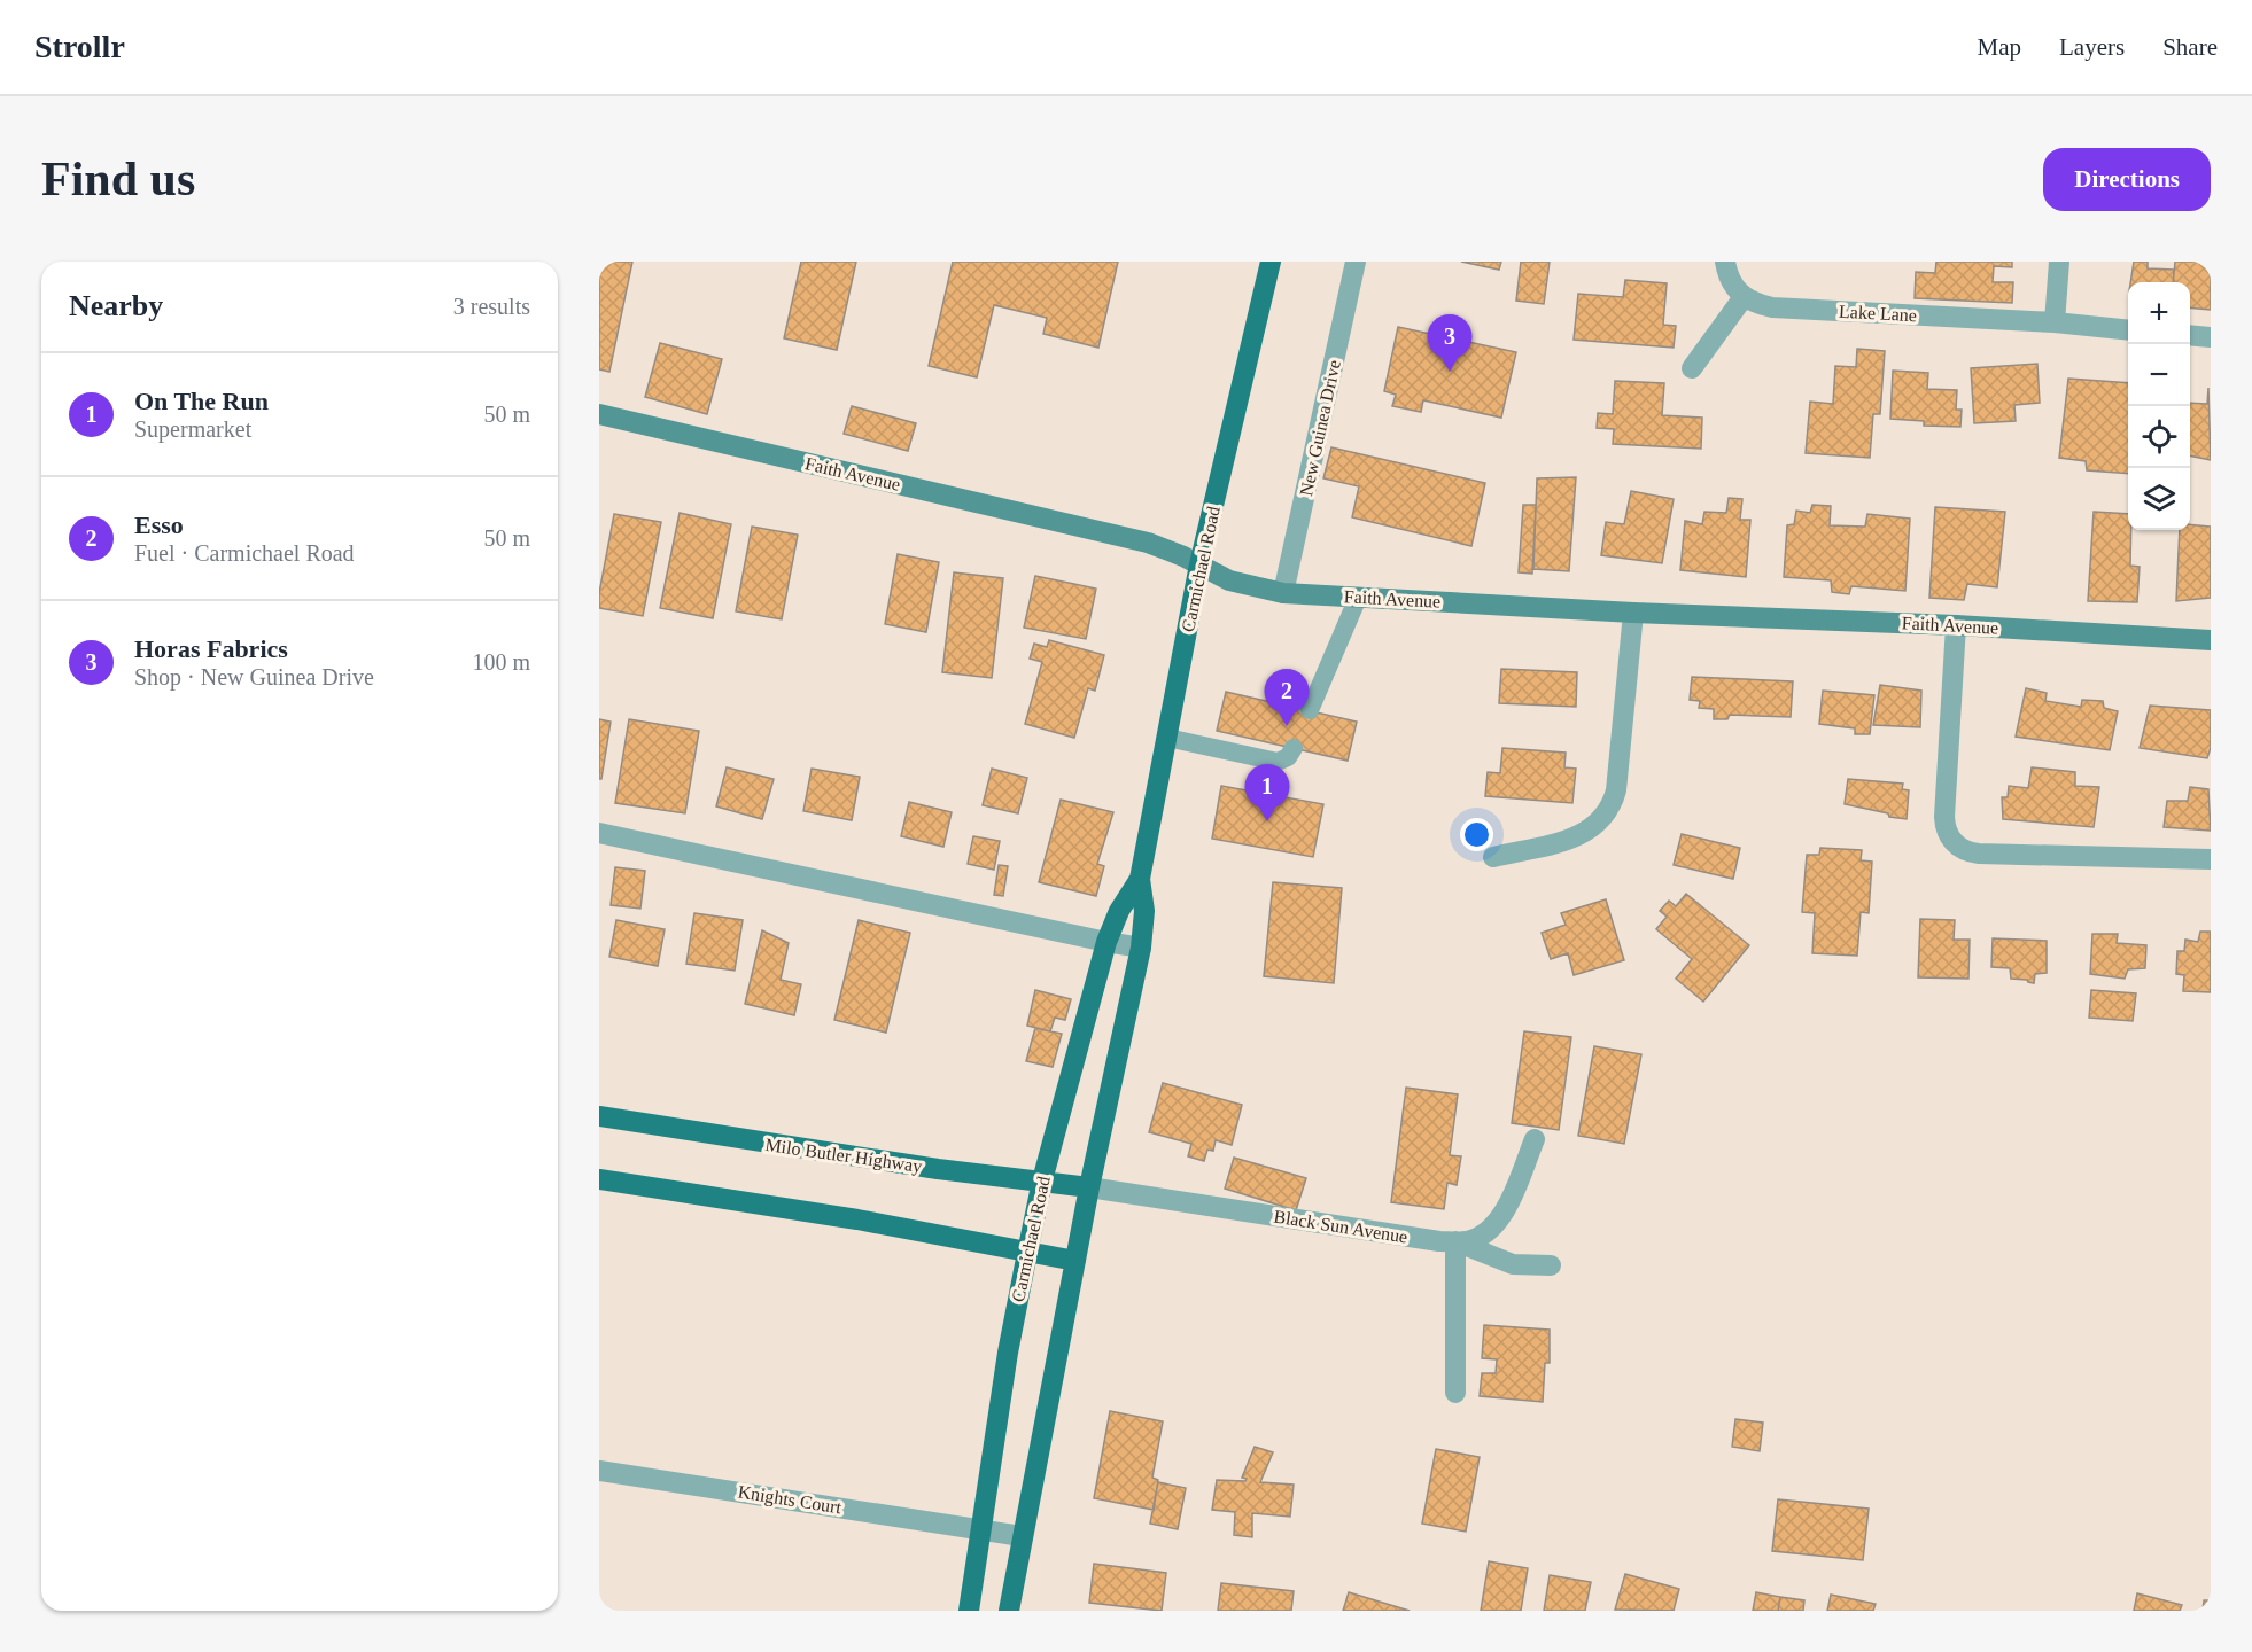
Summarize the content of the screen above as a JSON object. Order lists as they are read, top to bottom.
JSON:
{
  "streets": {
    "main road": ["Carmichael Road", "Milo Butler Highway"],
    "street": [
      "Lake Lane",
      "New Guinea Drive",
      "Faith Avenue",
      "Black Sun Avenue",
      "Knights Court"
    ]
  },
  "crossings": [
    ["New Guinea Drive", "Faith Avenue"],
    ["Faith Avenue", "Carmichael Road"],
    ["Carmichael Road", "Milo Butler Highway"],
    ["Carmichael Road", "Black Sun Avenue"],
    ["Carmichael Road", "Knights Court"],
    ["Milo Butler Highway", "Black Sun Avenue"]
  ],
  "page": {
    "header": "Strollr",
    "nav": ["Map", "Layers", "Share"],
    "buttons": "Directions",
    "title": "Find us",
    "heading": ["Nearby", "3 results"],
    "map_buttons": ["+", "−"],
    "pins": ["3", "2", "1"],
    "list": [
      {
        "mark": "1",
        "name": "On The Run",
        "note": "Supermarket",
        "value": "50 m"
      },
      {
        "mark": "2",
        "name": "Esso",
        "note": "Fuel · Carmichael Road",
        "value": "50 m"
      },
      {
        "mark": "3",
        "name": "Horas Fabrics",
        "note": "Shop · New Guinea Drive",
        "value": "100 m"
      }
    ]
  }
}
